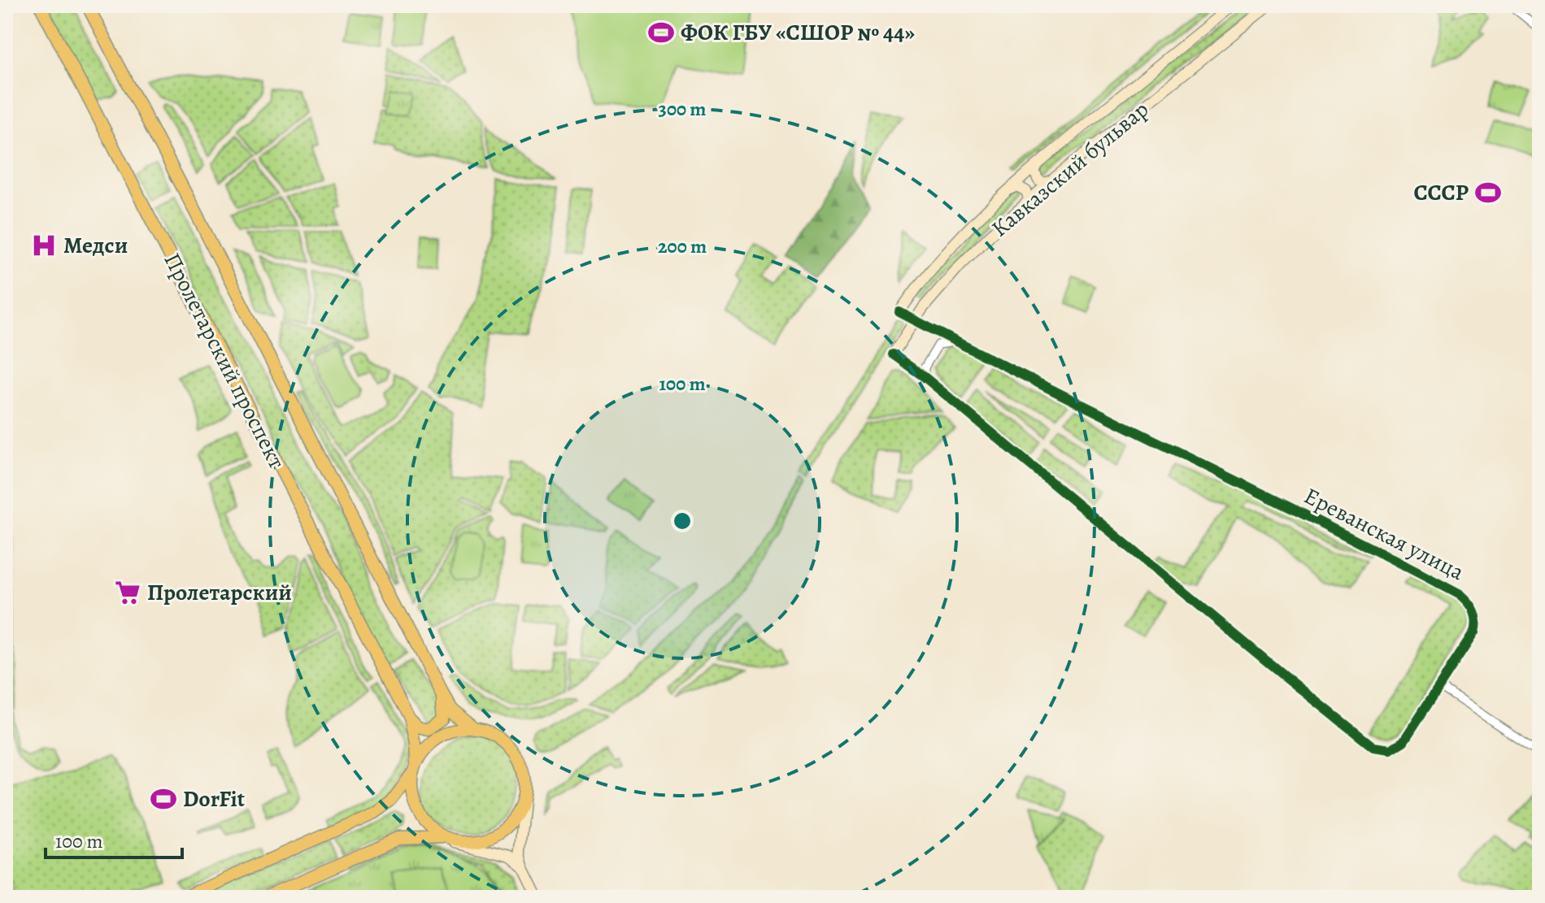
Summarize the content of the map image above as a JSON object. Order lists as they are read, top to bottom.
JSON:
{
  "streets": {
    "main road": ["Кавказский бульвар", "Пролетарский проспект"],
    "street": ["Ереванская улица"]
  },
  "crossings": [
    ["Кавказский бульвар", "Ереванская улица"]
  ],
  "places": {
    "sports": ["ФОК ГБУ «СШОР № 44»", "СССР", "DorFit"],
    "hospital": ["Медси"],
    "supermarket": ["Пролетарский"]
  },
  "scale_bar": "100 m",
  "rings": ["300 m", "200 m", "100 m"]
}
